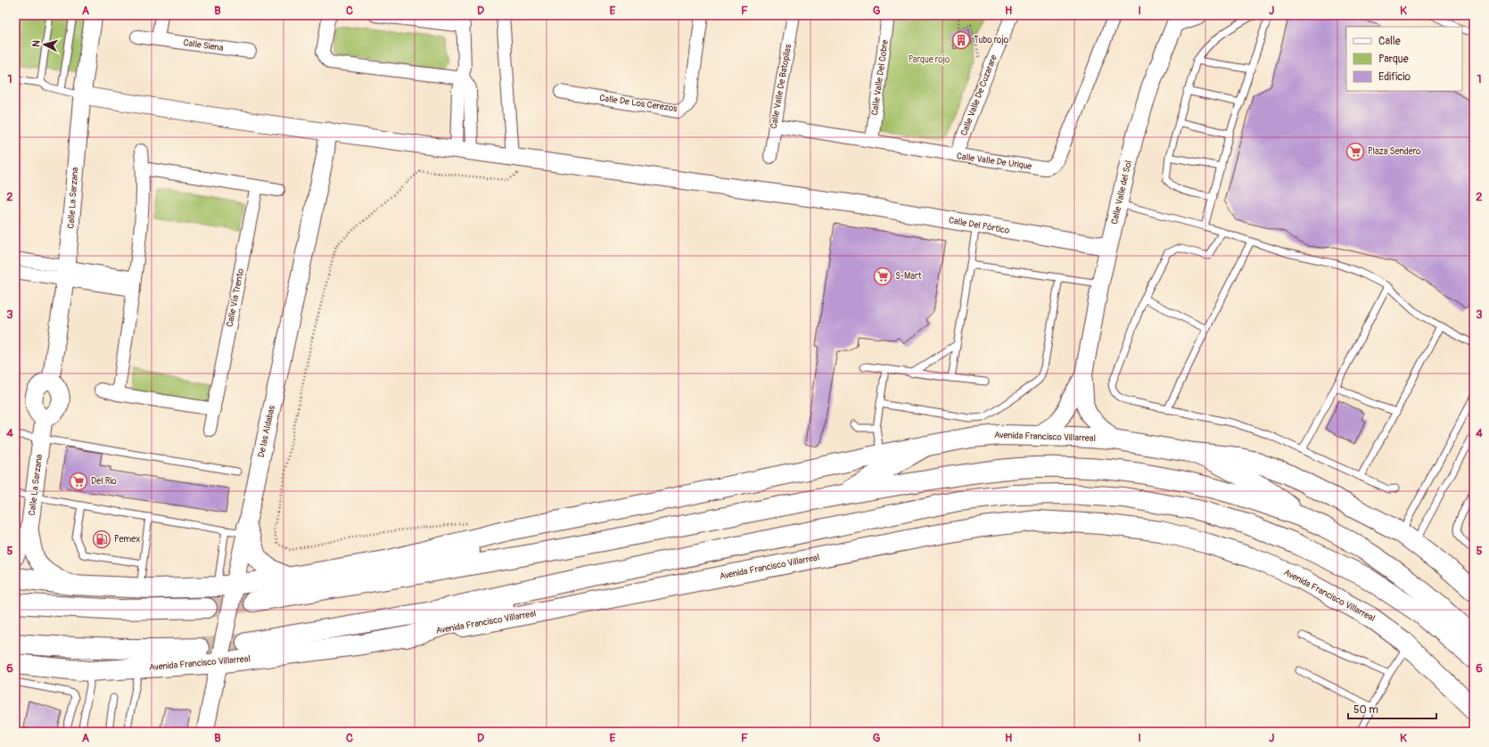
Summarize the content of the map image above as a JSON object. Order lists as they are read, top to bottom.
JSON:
{
  "streets": {
    "main road": ["Avenida Francisco Villarreal"],
    "street": [
      "Calle Siena",
      "Calle Valle Del Cobre",
      "Calle Valle De Batopilas",
      "Calle Valle De Cuzarare",
      "Calle De Los Cerezos",
      "Calle Valle De Urique",
      "Calle Valle del Sol",
      "Calle La Sarzana",
      "Calle Del Pórtico",
      "Calle Vía Trento",
      "De las Aldabas"
    ]
  },
  "crossings": [
    ["Calle Valle Del Cobre", "Calle Valle De Urique"],
    ["Calle Valle De Batopilas", "Calle Valle De Urique"],
    ["Calle Valle De Cuzarare", "Calle Valle De Urique"],
    ["Calle Valle del Sol", "Calle Del Pórtico"],
    ["Calle Valle del Sol", "Avenida Francisco Villarreal"],
    ["Calle La Sarzana", "Calle Del Pórtico"],
    ["Calle La Sarzana", "Avenida Francisco Villarreal"],
    ["Calle Del Pórtico", "De las Aldabas"],
    ["De las Aldabas", "Avenida Francisco Villarreal"]
  ],
  "parks": ["Parque rojo"],
  "places": {
    "building": ["Tubo rojo"],
    "supermarket": ["Plaza Sendero", "S-Mart", "Del Rio"],
    "fuel station": ["Pemex"]
  },
  "legend": ["Calle", "Parque", "Edificio"],
  "scale_bar": "50 m",
  "north": "left",
  "grid": {
    "columns": [
      "A",
      "B",
      "C",
      "D",
      "E",
      "F",
      "G",
      "H",
      "I",
      "J",
      "K"
    ],
    "rows": [
      "1",
      "2",
      "3",
      "4",
      "5",
      "6"
    ]
  }
}
